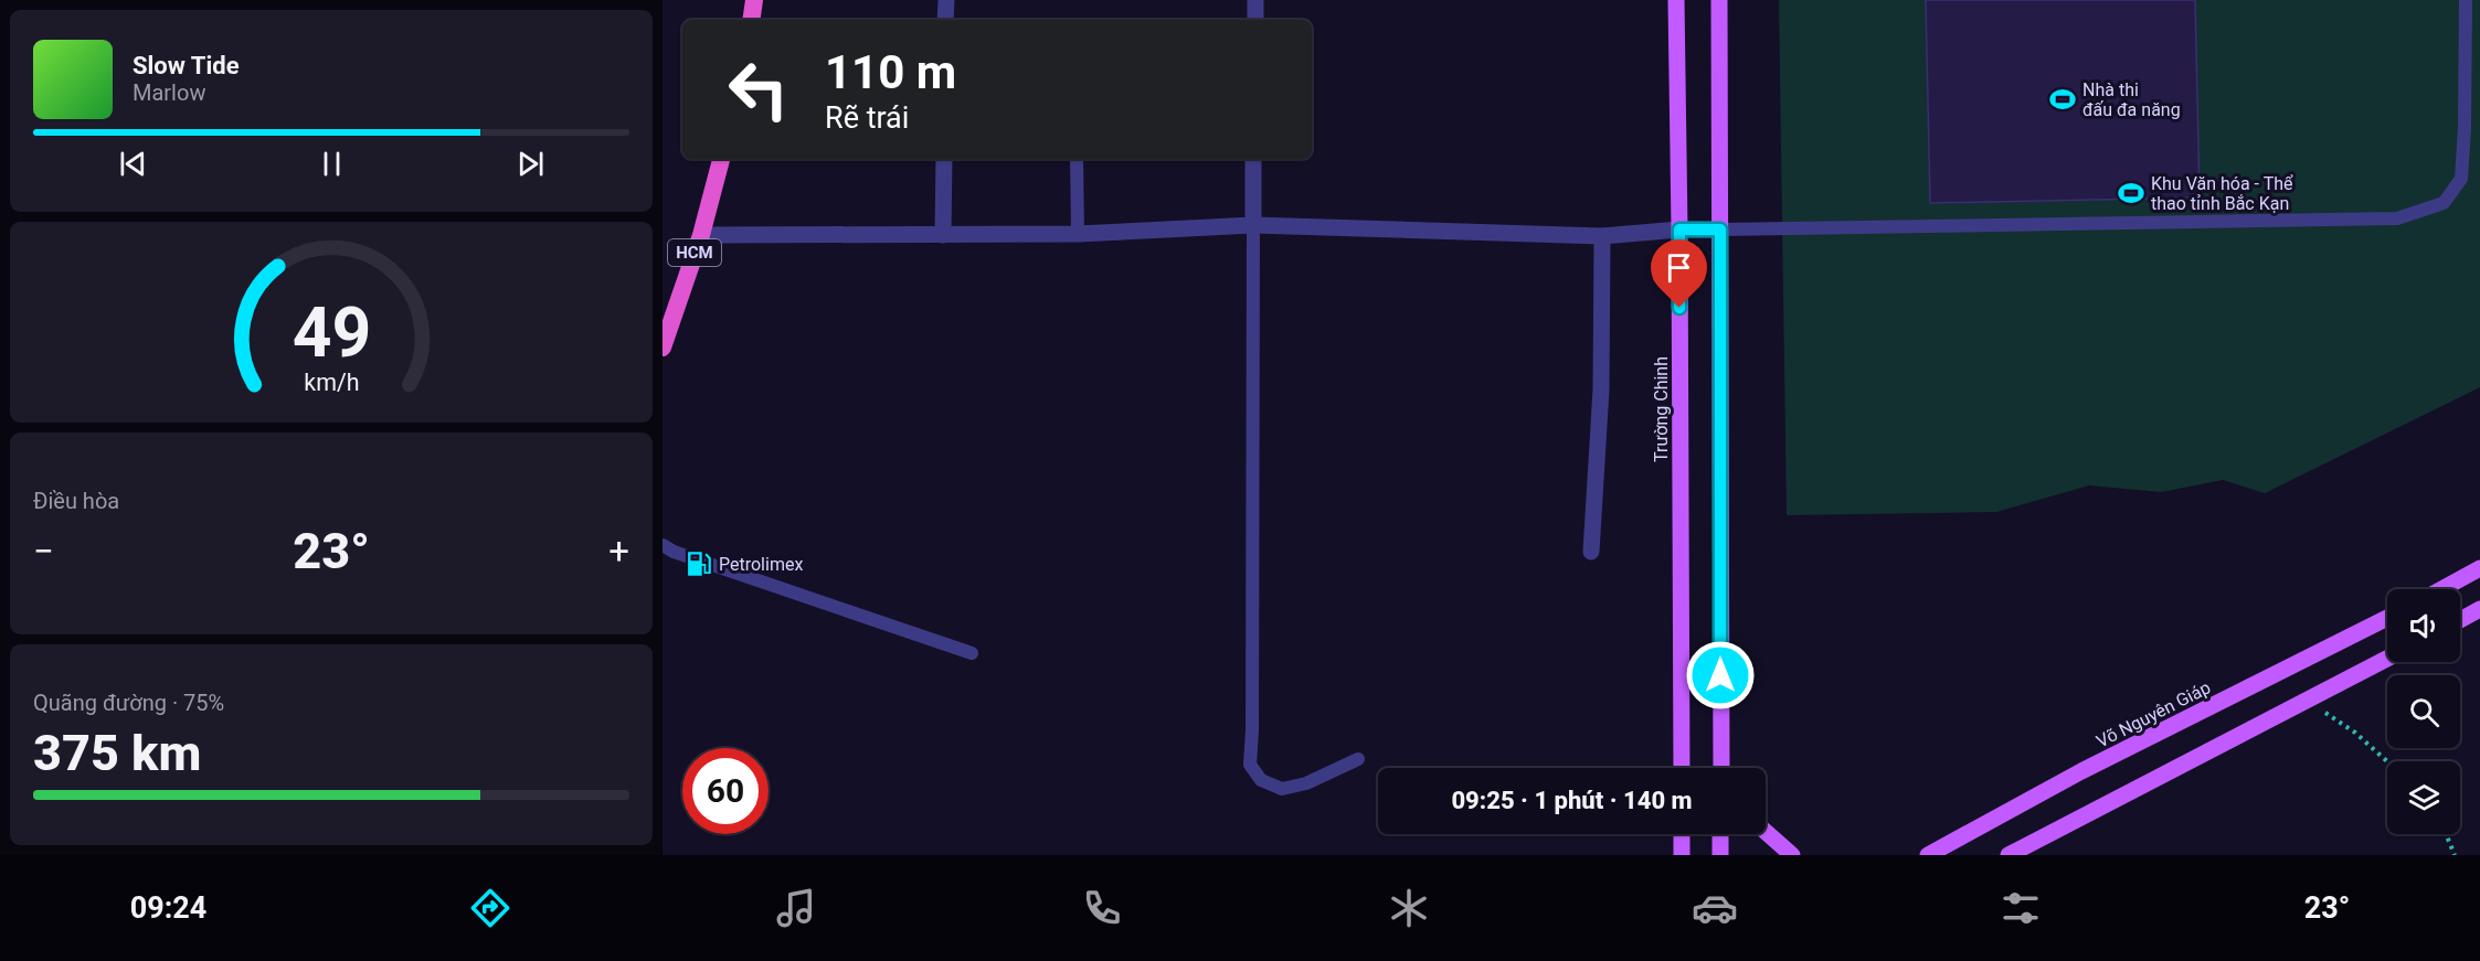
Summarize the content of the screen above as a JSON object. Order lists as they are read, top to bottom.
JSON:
{
  "streets": {
    "highway": ["HCM"],
    "main road": ["Trường Chinh", "Võ Nguyên Giáp"]
  },
  "places": {
    "sports": ["Nhà thi đấu đa năng", "Khu Văn hóa - Thể thao tỉnh Bắc Kạn"],
    "fuel station": ["Petrolimex"]
  },
  "page": {
    "turn": ["110 m", "Rẽ trái"],
    "song": ["Slow Tide", "Marlow"],
    "tile": [
      "Điều hòa",
      ["Quãng đường · 75%", "375 km"]
    ],
    "heat": ["−", "23°", "+"],
    "limit": "60",
    "trip": "09:25 · 1 phút · 140 m",
    "tabs": ["09:24", "23°"],
    "gauge": ["49", "km/h"]
  }
}
